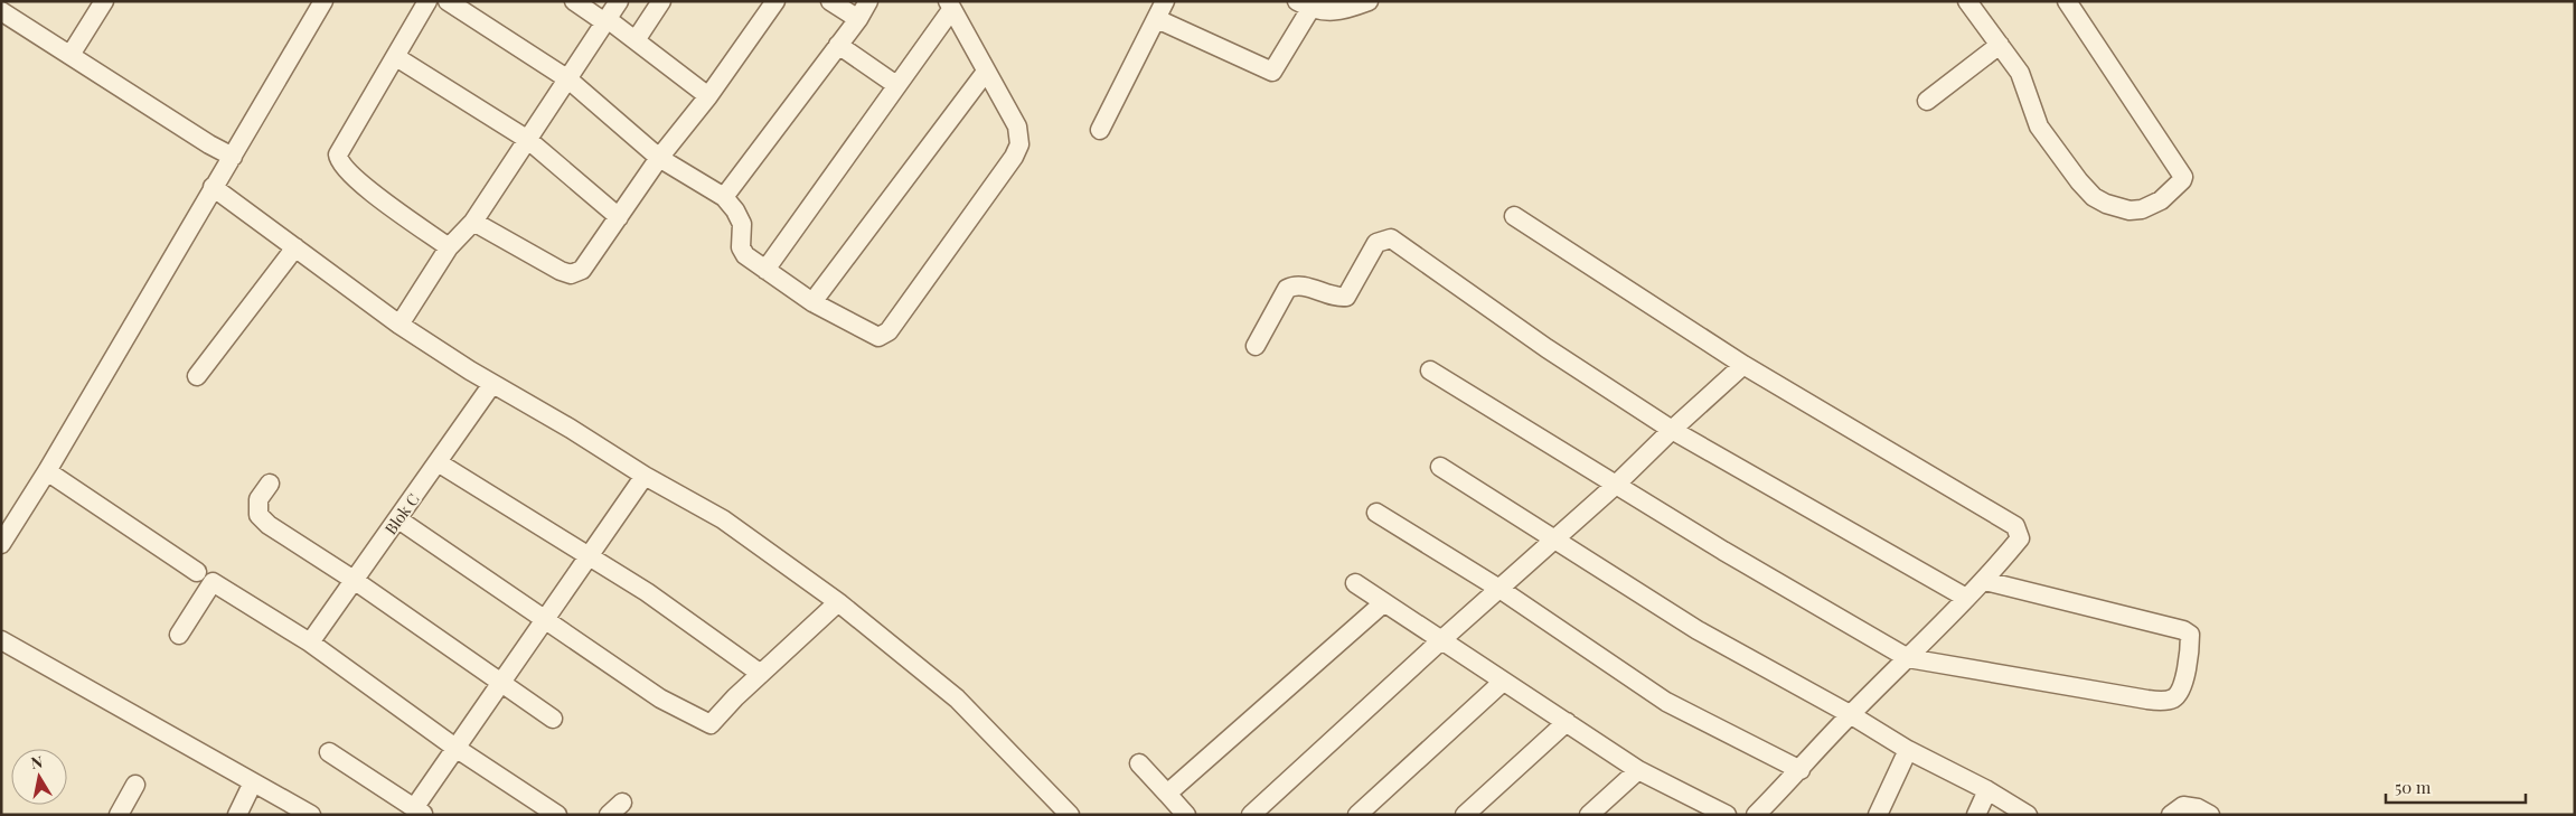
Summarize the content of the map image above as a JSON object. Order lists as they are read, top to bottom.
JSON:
{
  "streets": {
    "street": ["Blok C"]
  },
  "scale_bar": "50 m",
  "north": "top"
}
